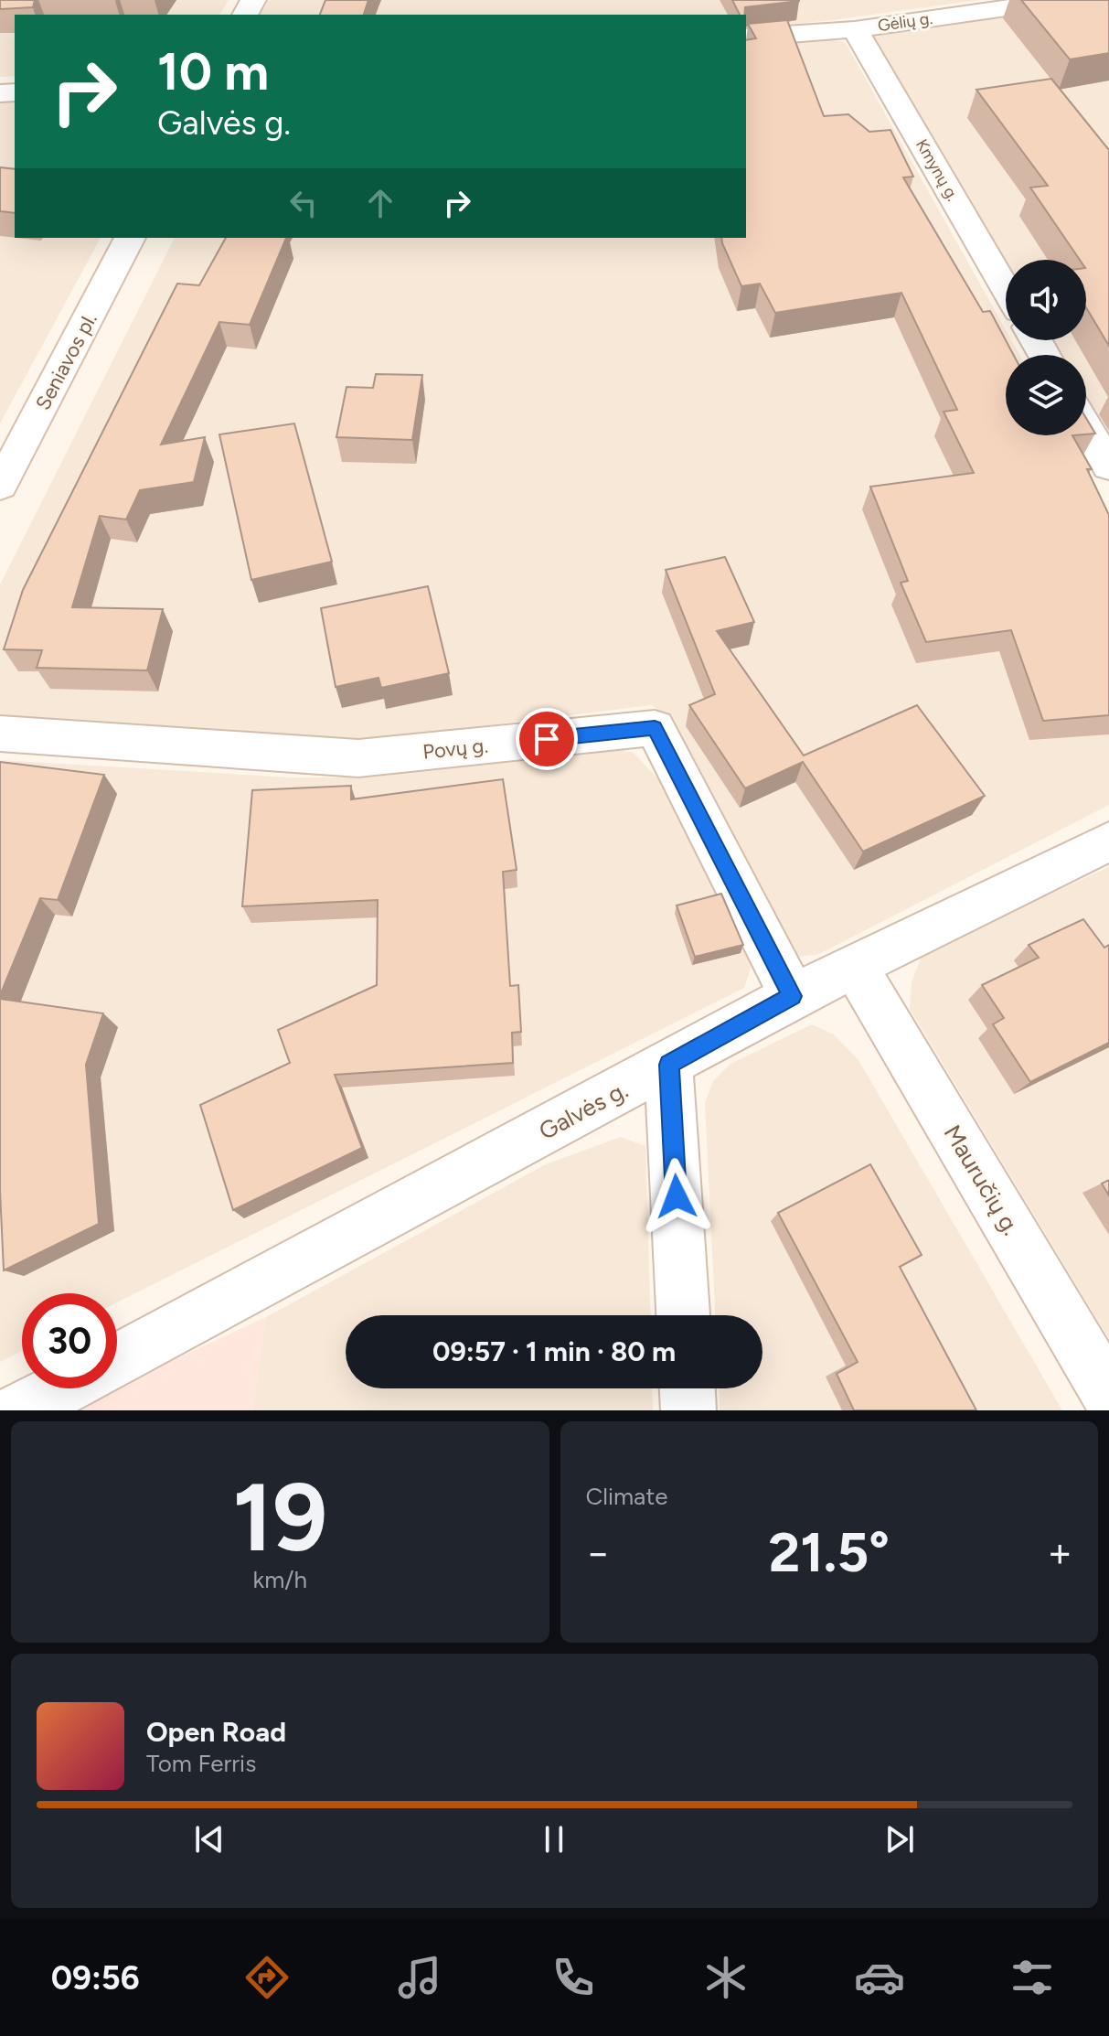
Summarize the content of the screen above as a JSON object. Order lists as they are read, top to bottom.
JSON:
{
  "streets": {
    "street": [
      "Gėlių g.",
      "Kmynų g.",
      "Seniavos pl.",
      "Povų g.",
      "Galvės g.",
      "Mauručių g."
    ]
  },
  "crossings": [
    ["Gėlių g.", "Kmynų g."],
    ["Povų g.", "Galvės g."],
    ["Galvės g.", "Mauručių g."]
  ],
  "page": {
    "turn": ["10 m", "Galvės g."],
    "limit": "30",
    "trip": "09:57 · 1 min · 80 m",
    "tile": [
      ["19", "km/h"],
      "Climate"
    ],
    "heat": ["−", "21.5°", "+"],
    "song": ["Open Road", "Tom Ferris"],
    "tabs": "09:56"
  }
}
